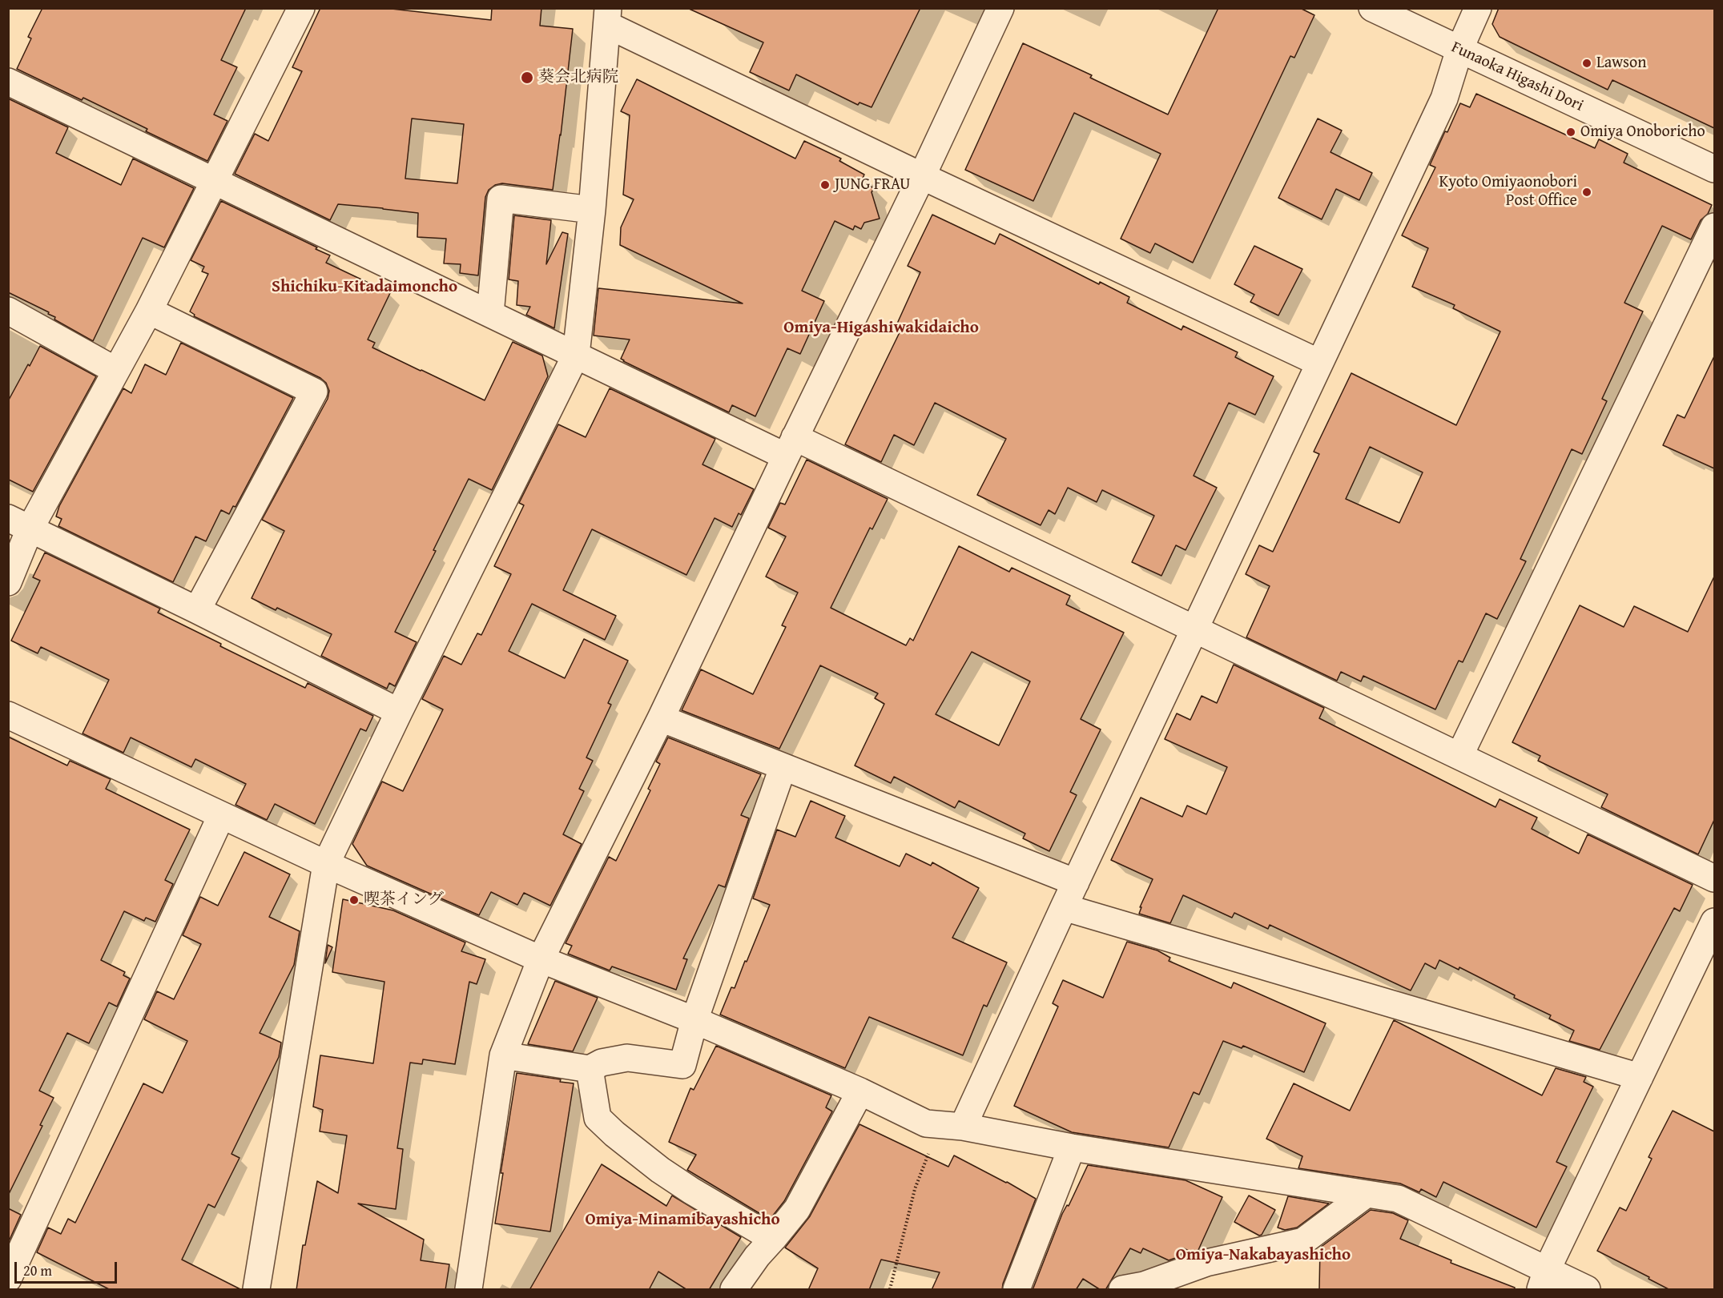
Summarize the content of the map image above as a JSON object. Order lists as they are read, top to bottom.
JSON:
{
  "streets": {
    "street": ["Funaoka Higashi Dori"]
  },
  "districts": [
    "Shichiku-Kitadaimoncho",
    "Omiya-Higashiwakidaicho",
    "Omiya-Minamibayashicho",
    "Omiya-Nakabayashicho"
  ],
  "places": [
    "Lawson",
    "葵会北病院",
    "Omiya Onoboricho",
    "JUNG FRAU",
    "Kyoto Omiyaonobori Post Office",
    "喫茶イング"
  ],
  "scale_bar": "20 m"
}
